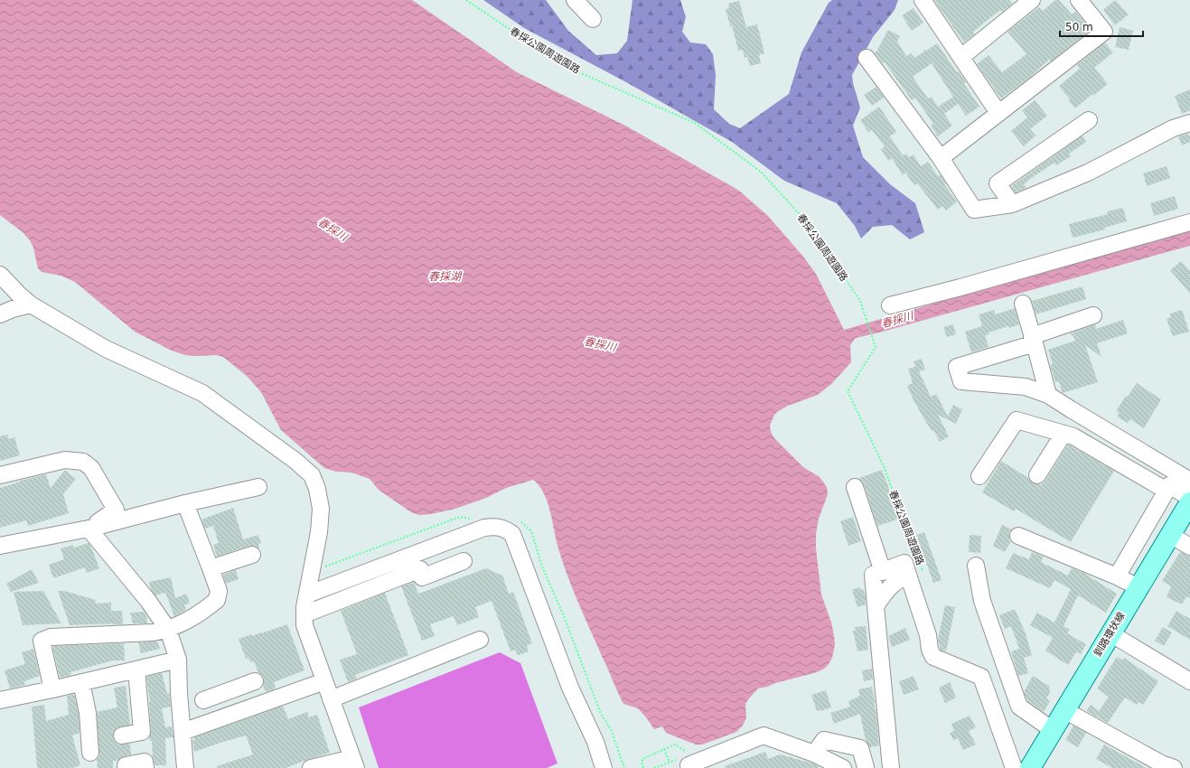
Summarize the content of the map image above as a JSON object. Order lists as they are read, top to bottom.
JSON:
{
  "streets": {
    "main road": ["釧路環状線"],
    "path": ["春採公園周遊園路"]
  },
  "water": ["春採川", "春採湖"],
  "scale_bar": "50 m"
}
